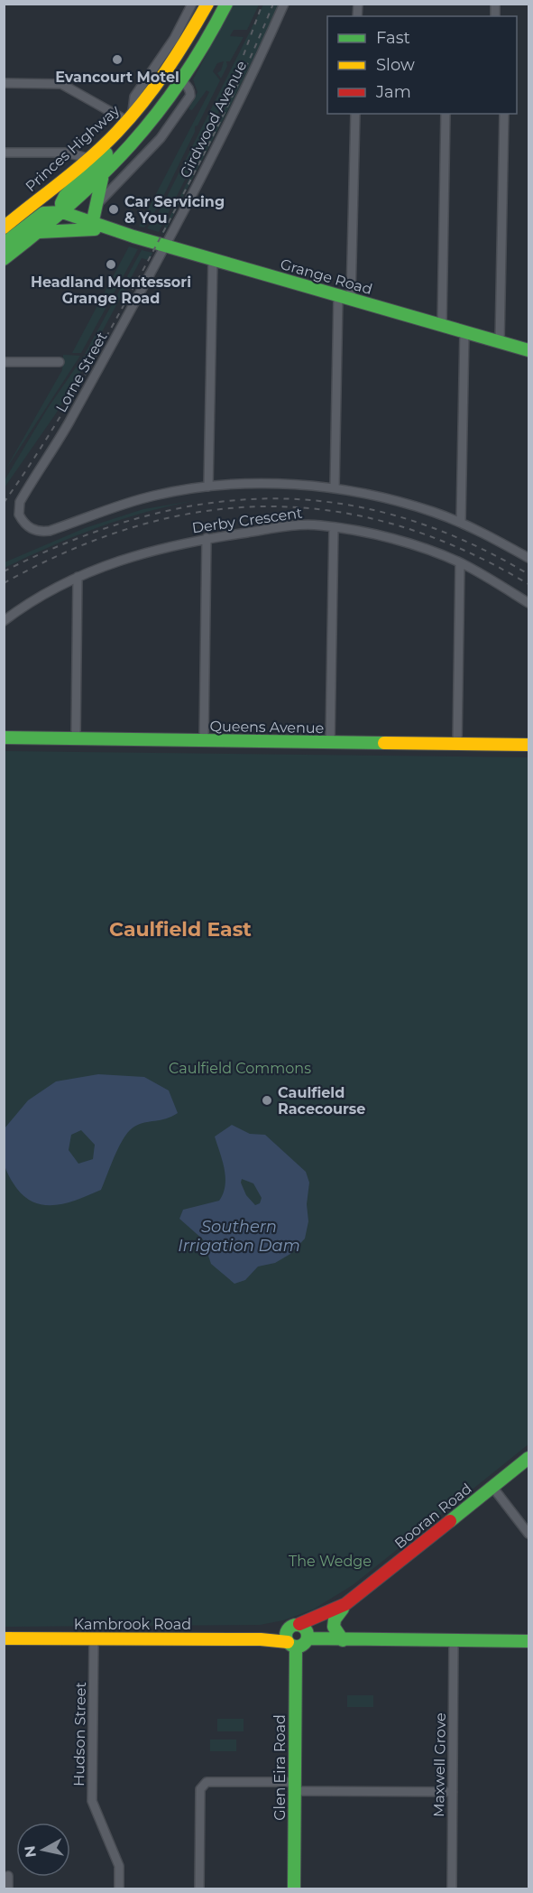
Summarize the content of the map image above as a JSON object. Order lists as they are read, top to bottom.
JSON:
{
  "streets": {
    "main road": [
      "Princes Highway",
      "Grange Road",
      "Queens Avenue",
      "Booran Road",
      "Kambrook Road",
      "Glen Eira Road"
    ],
    "street": [
      "Girdwood Avenue",
      "Lorne Street",
      "Derby Crescent",
      "Hudson Street",
      "Maxwell Grove"
    ]
  },
  "crossings": [
    ["Girdwood Avenue", "Grange Road"],
    ["Girdwood Avenue", "Lorne Street"],
    ["Grange Road", "Lorne Street"],
    ["Booran Road", "Kambrook Road"],
    ["Booran Road", "Glen Eira Road"],
    ["Kambrook Road", "Hudson Street"],
    ["Kambrook Road", "Glen Eira Road"]
  ],
  "districts": ["Caulfield East"],
  "water": ["Southern Irrigation Dam"],
  "parks": ["Caulfield Commons", "The Wedge"],
  "places": [
    "Evancourt Motel",
    "Car Servicing & You",
    "Headland Montessori Grange Road",
    "Caulfield Racecourse"
  ],
  "legend": ["Fast", "Slow", "Jam"],
  "north": "left"
}
